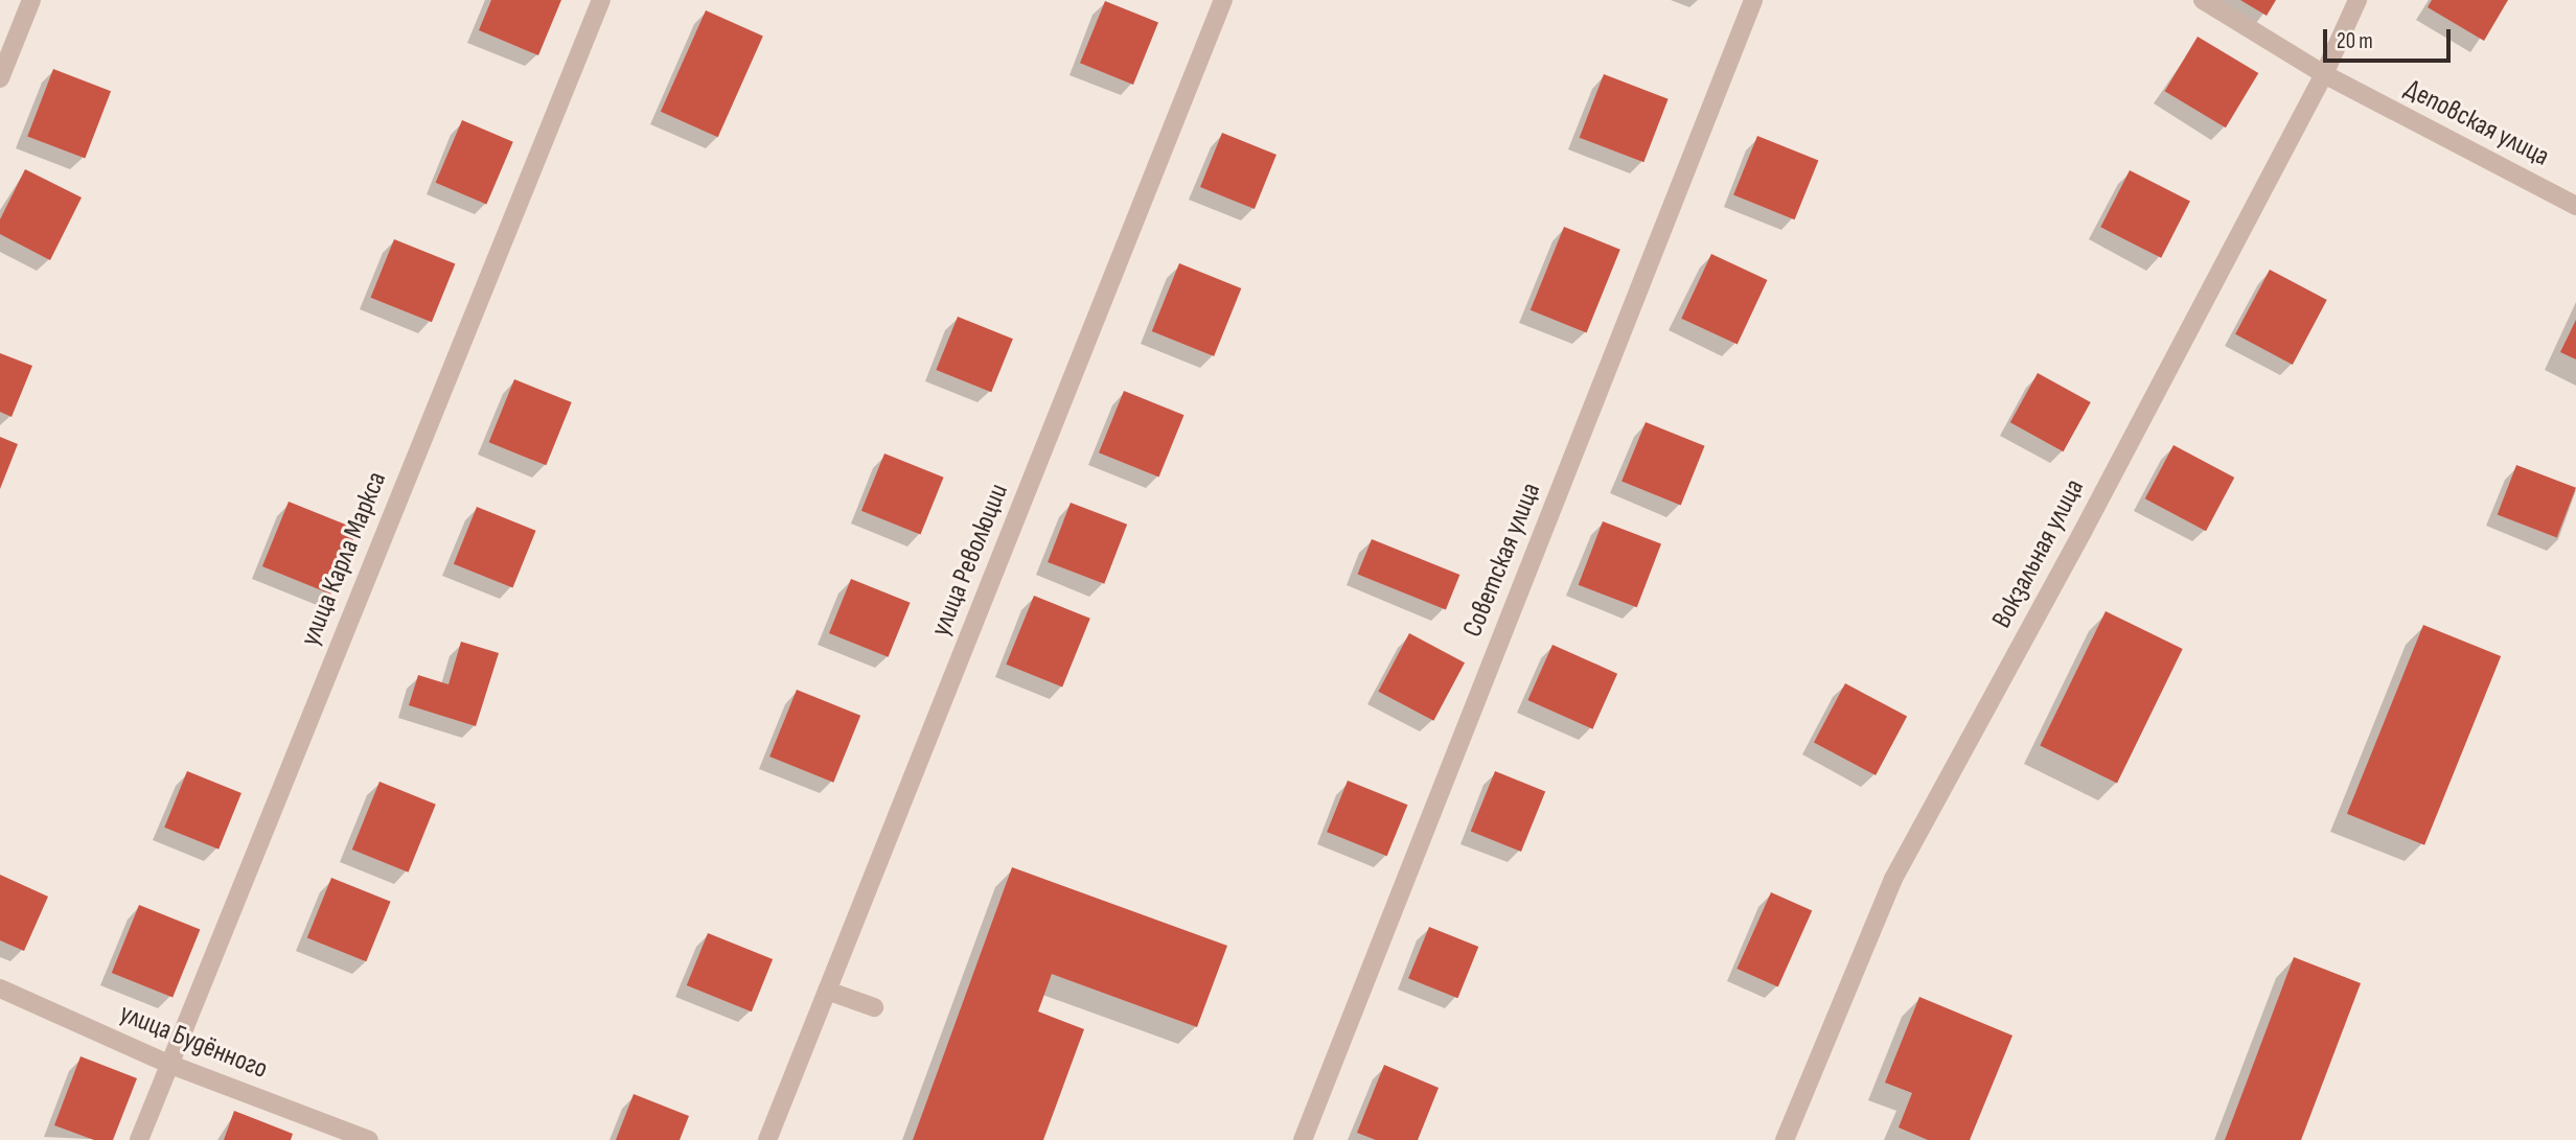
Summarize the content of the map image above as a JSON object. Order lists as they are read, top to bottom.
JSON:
{
  "streets": {
    "street": [
      "Деповская улица",
      "Вокзальная улица",
      "улица Карла Маркса",
      "улица Революции",
      "Советская улица",
      "улица Будённого"
    ]
  },
  "crossings": [
    ["Деповская улица", "Вокзальная улица"],
    ["улица Карла Маркса", "улица Будённого"]
  ],
  "scale_bar": "20 m"
}
